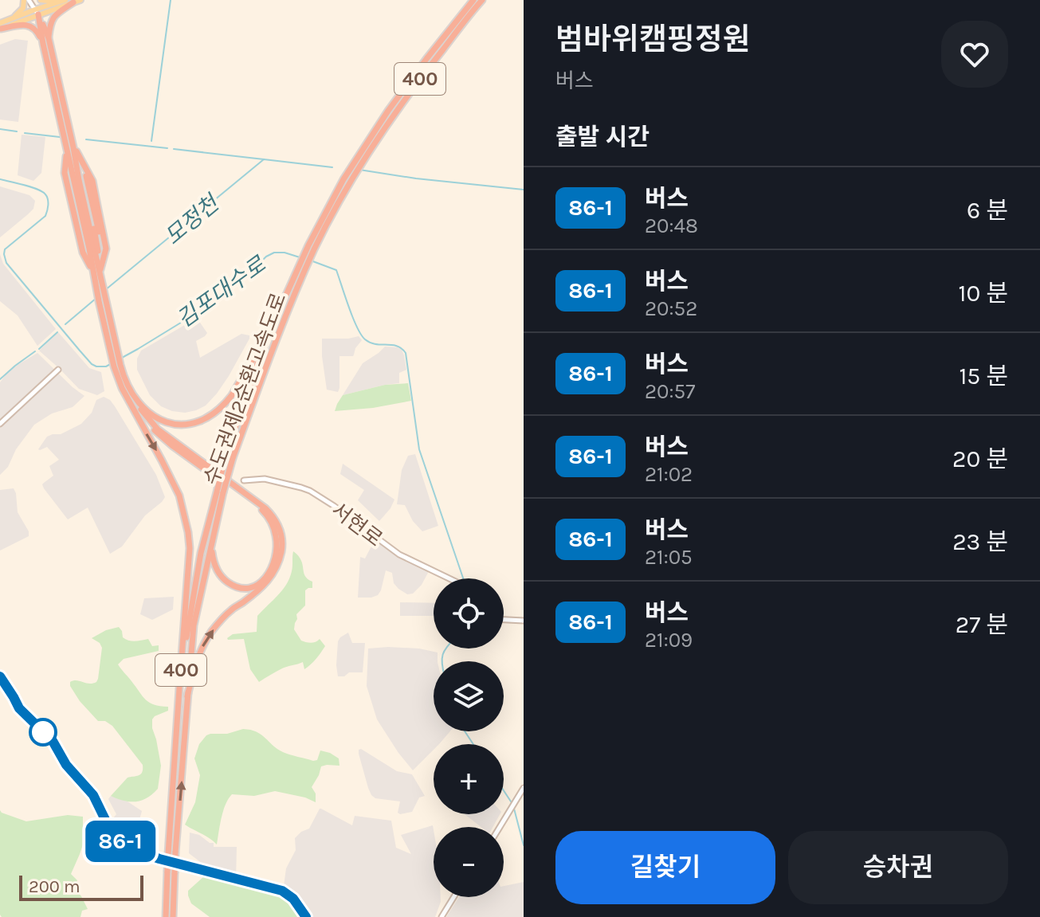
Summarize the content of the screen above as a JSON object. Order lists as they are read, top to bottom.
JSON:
{
  "streets": {
    "highway": ["400", "수도권제2순환고속도로"],
    "street": ["서현로"]
  },
  "water": ["모정천", "김포대수로"],
  "lines": ["bus line 86-1"],
  "scale_bar": "200 m",
  "page": {
    "on_map": "86-1",
    "heading": [
      ["범바위캠핑정원", "버스"],
      "출발 시간"
    ],
    "list": [
      {
        "mark": "86-1",
        "name": "버스",
        "note": "20:48",
        "value": "6 분"
      },
      {
        "mark": "86-1",
        "name": "버스",
        "note": "20:52",
        "value": "10 분"
      },
      {
        "mark": "86-1",
        "name": "버스",
        "note": "20:57",
        "value": "15 분"
      },
      {
        "mark": "86-1",
        "name": "버스",
        "note": "21:02",
        "value": "20 분"
      },
      {
        "mark": "86-1",
        "name": "버스",
        "note": "21:05",
        "value": "23 분"
      },
      {
        "mark": "86-1",
        "name": "버스",
        "note": "21:09",
        "value": "27 분"
      }
    ],
    "map_buttons": ["+", "−"],
    "buttons": ["길찾기", "승차권"],
    "scale": "200 m"
  }
}
